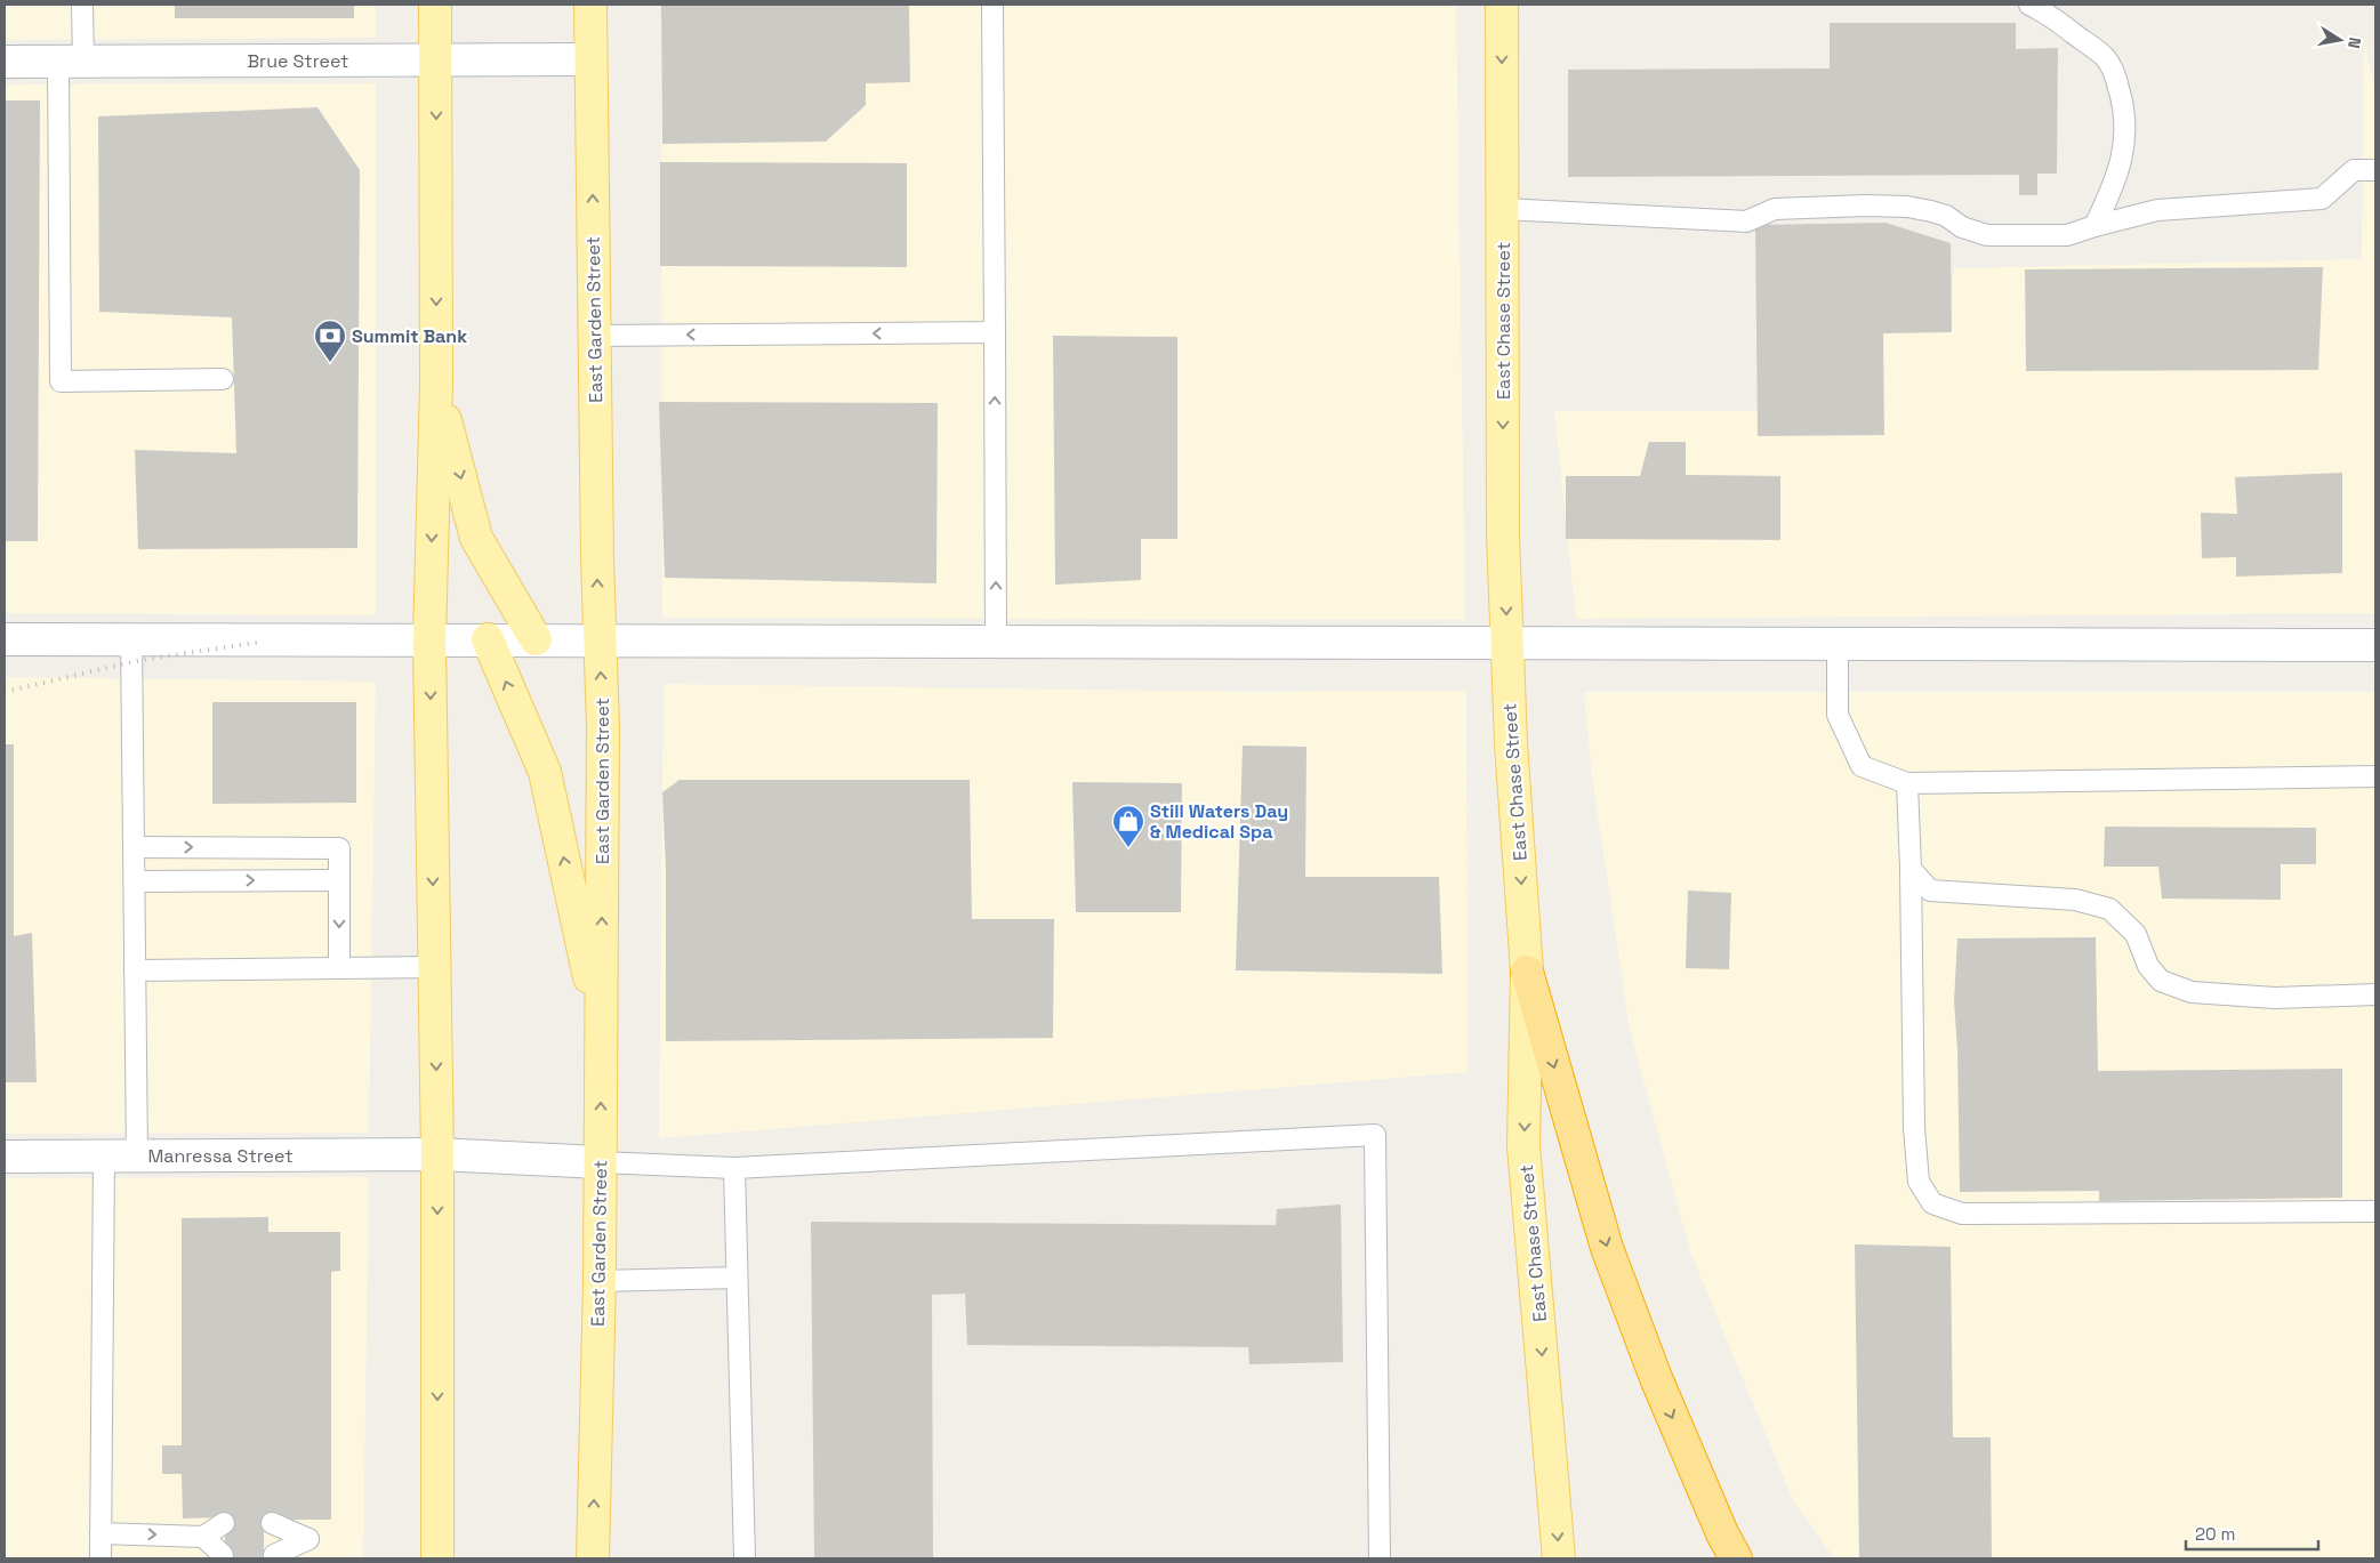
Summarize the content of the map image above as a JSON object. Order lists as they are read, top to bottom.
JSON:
{
  "streets": {
    "main road": ["East Garden Street", "East Chase Street"],
    "street": ["Brue Street", "Manressa Street"]
  },
  "crossings": [
    ["Brue Street", "East Garden Street"],
    ["East Garden Street", "Manressa Street"]
  ],
  "one_way": ["East Chase Street"],
  "places": {
    "bank": ["Summit Bank"],
    "shop": ["Still Waters Day & Medical Spa"]
  },
  "scale_bar": "20 m",
  "north": "right"
}
